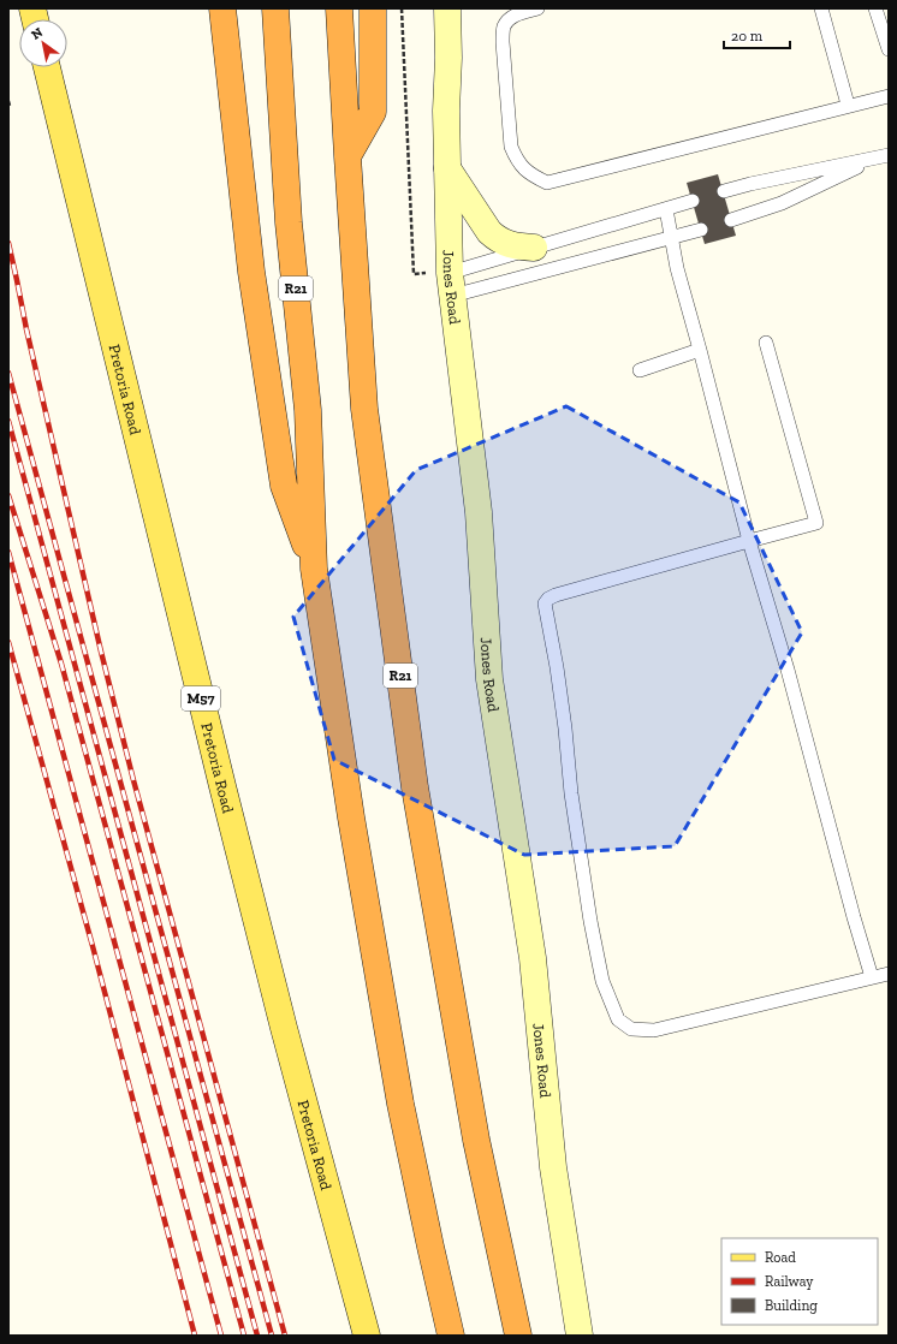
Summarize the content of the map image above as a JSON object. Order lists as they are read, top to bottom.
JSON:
{
  "streets": {
    "highway": ["R21"],
    "main road": ["Pretoria Road", "M57"],
    "street": ["Jones Road"]
  },
  "legend": ["Road", "Railway", "Building"],
  "scale_bar": "20 m",
  "north": "top left"
}
